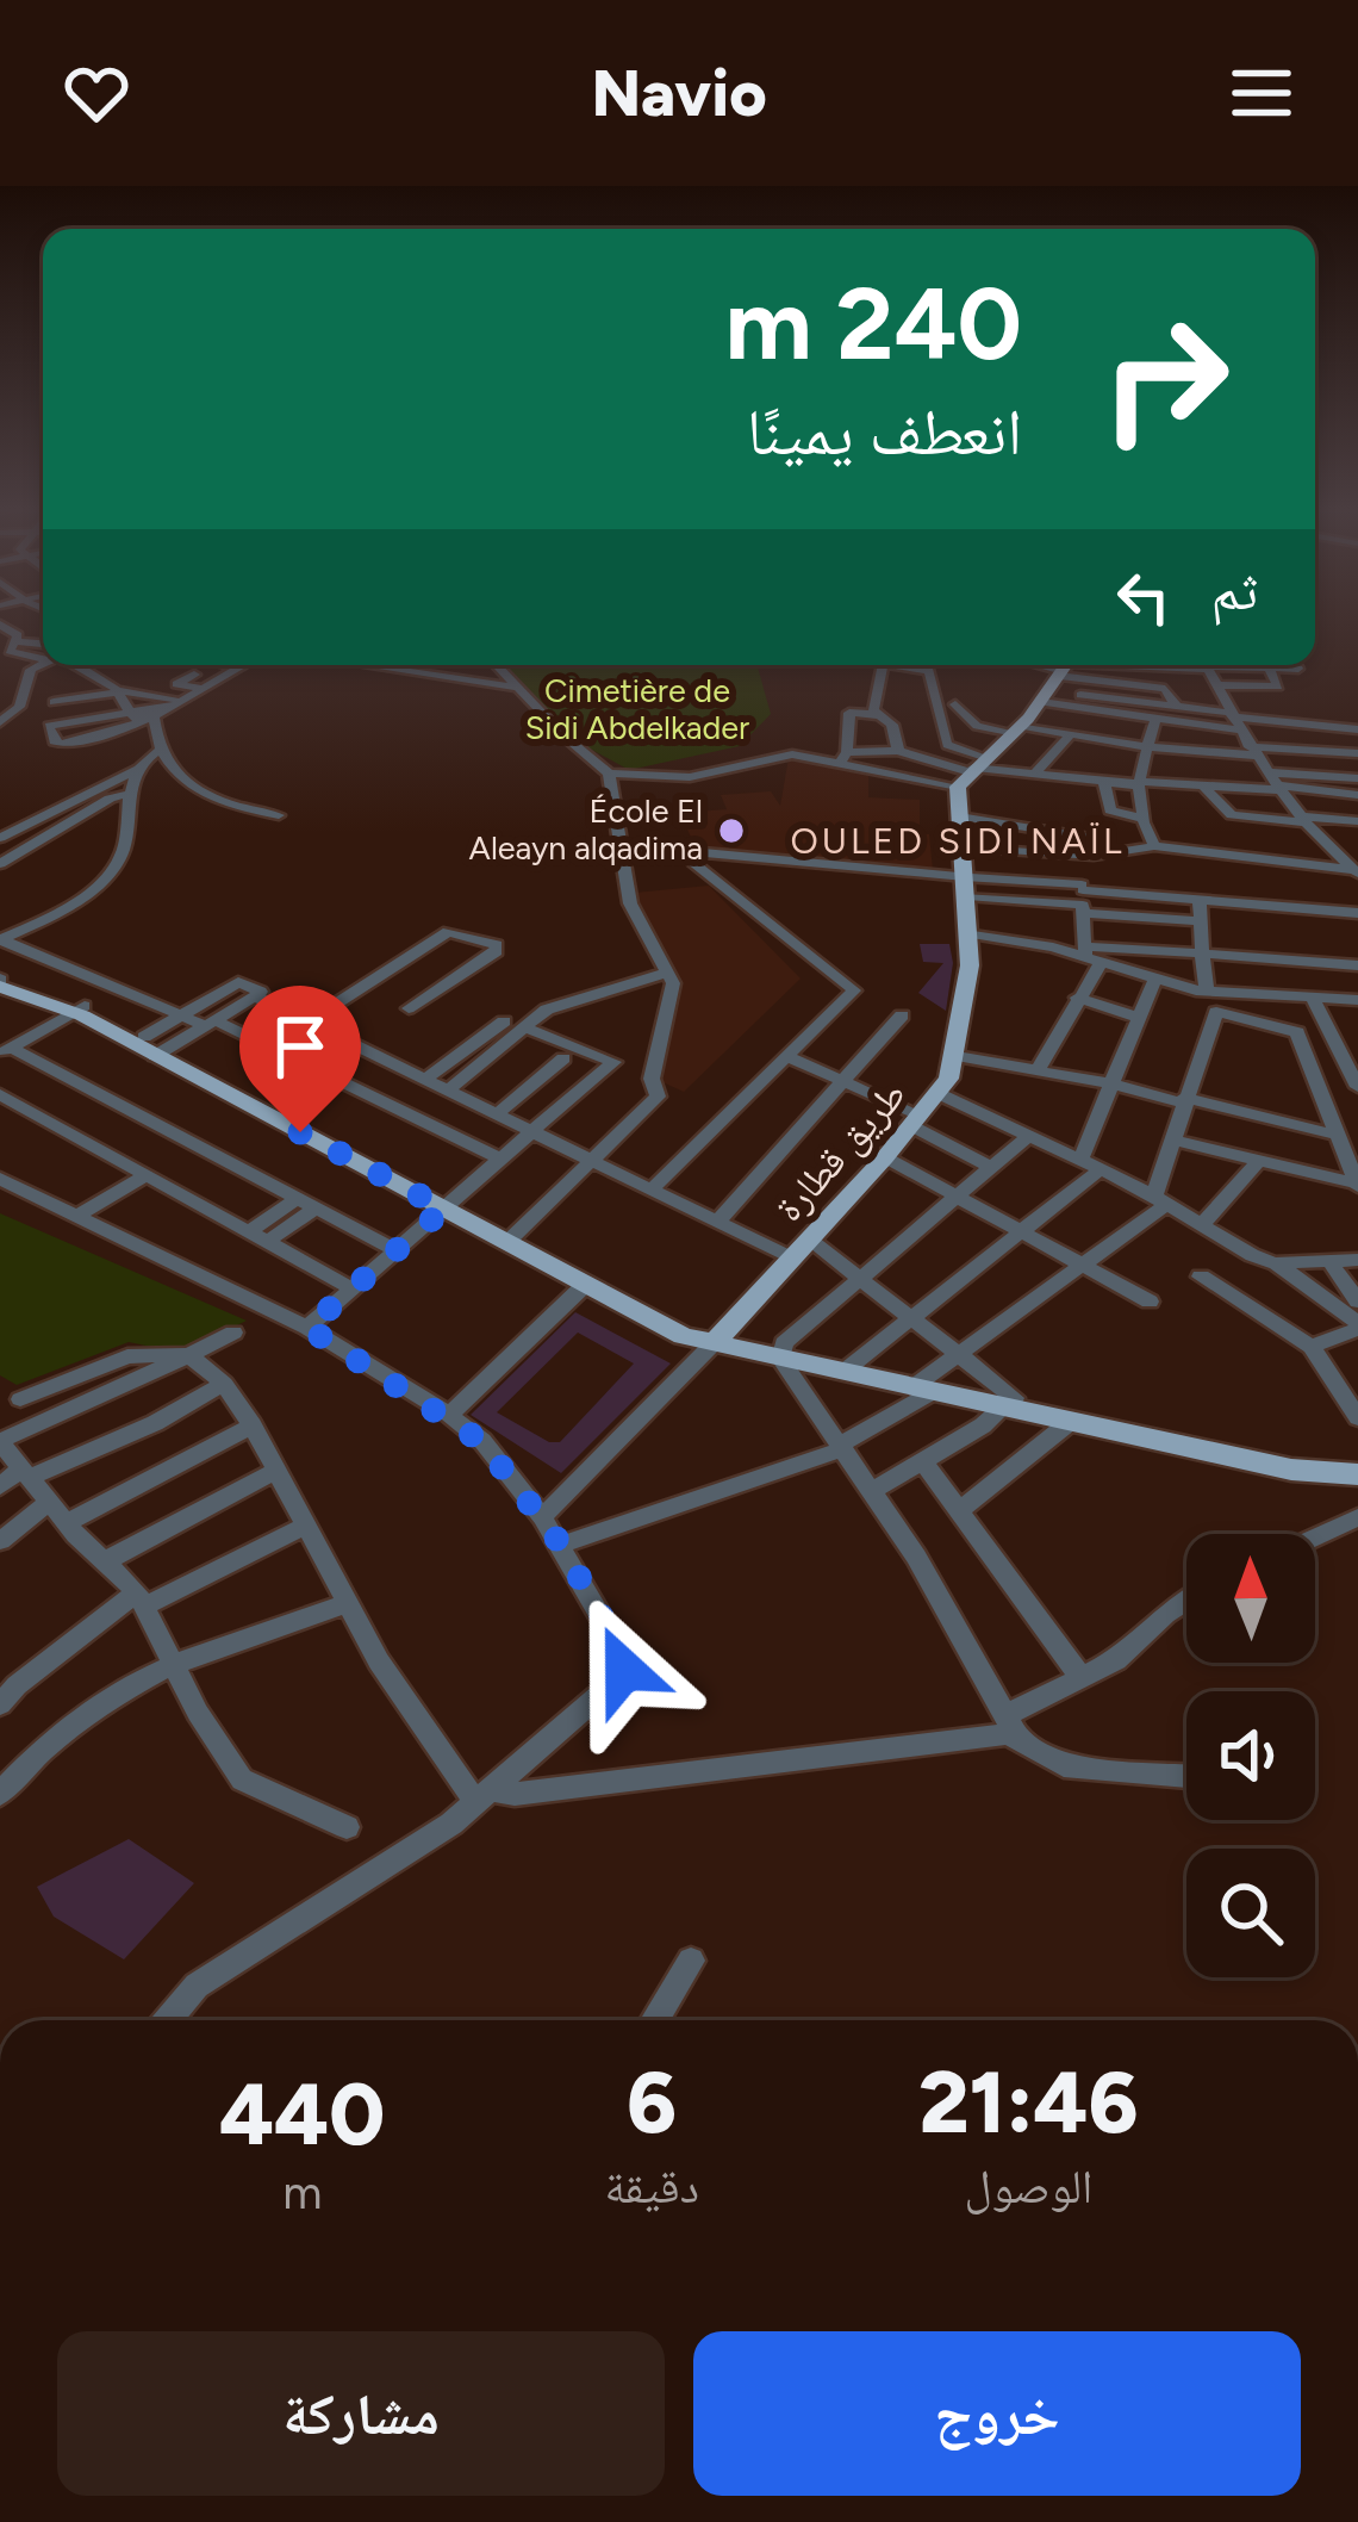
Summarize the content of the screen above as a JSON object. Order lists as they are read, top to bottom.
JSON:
{
  "streets": {
    "main road": ["طريق قطارة"]
  },
  "districts": ["OULED SIDI NAÏL"],
  "parks": ["Cimetière de Sidi Abdelkader"],
  "places": ["École El Aleayn alqadima"],
  "north": "top",
  "page": {
    "header": "Navio",
    "turn": ["240 m", "انعطف يمينًا"],
    "then": "ثم",
    "eta": [
      "21:46",
      "الوصول",
      "6",
      "دقيقة",
      "440",
      "m"
    ],
    "buttons": ["خروج", "مشاركة"]
  }
}
